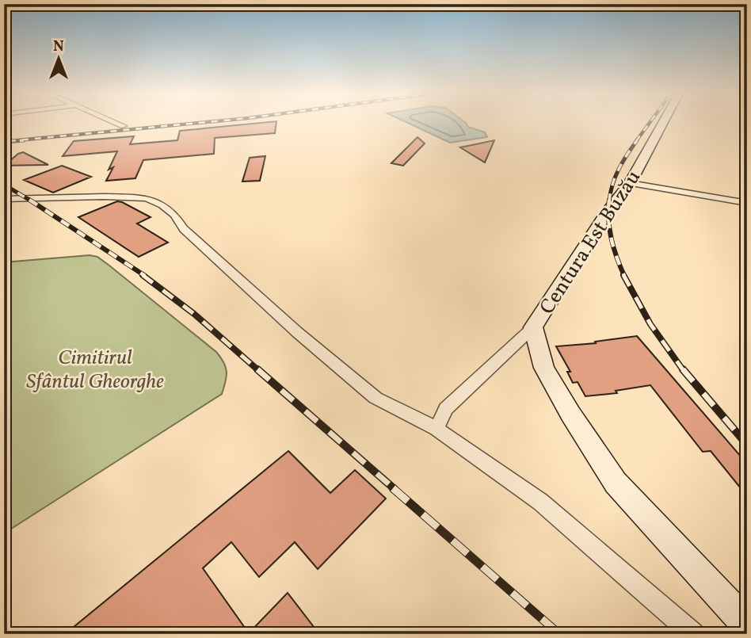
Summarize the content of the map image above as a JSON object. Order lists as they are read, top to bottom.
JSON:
{
  "streets": {
    "main road": ["Centura Est Buzău"]
  },
  "parks": ["Cimitirul Sfântul Gheorghe"],
  "north": "top"
}
